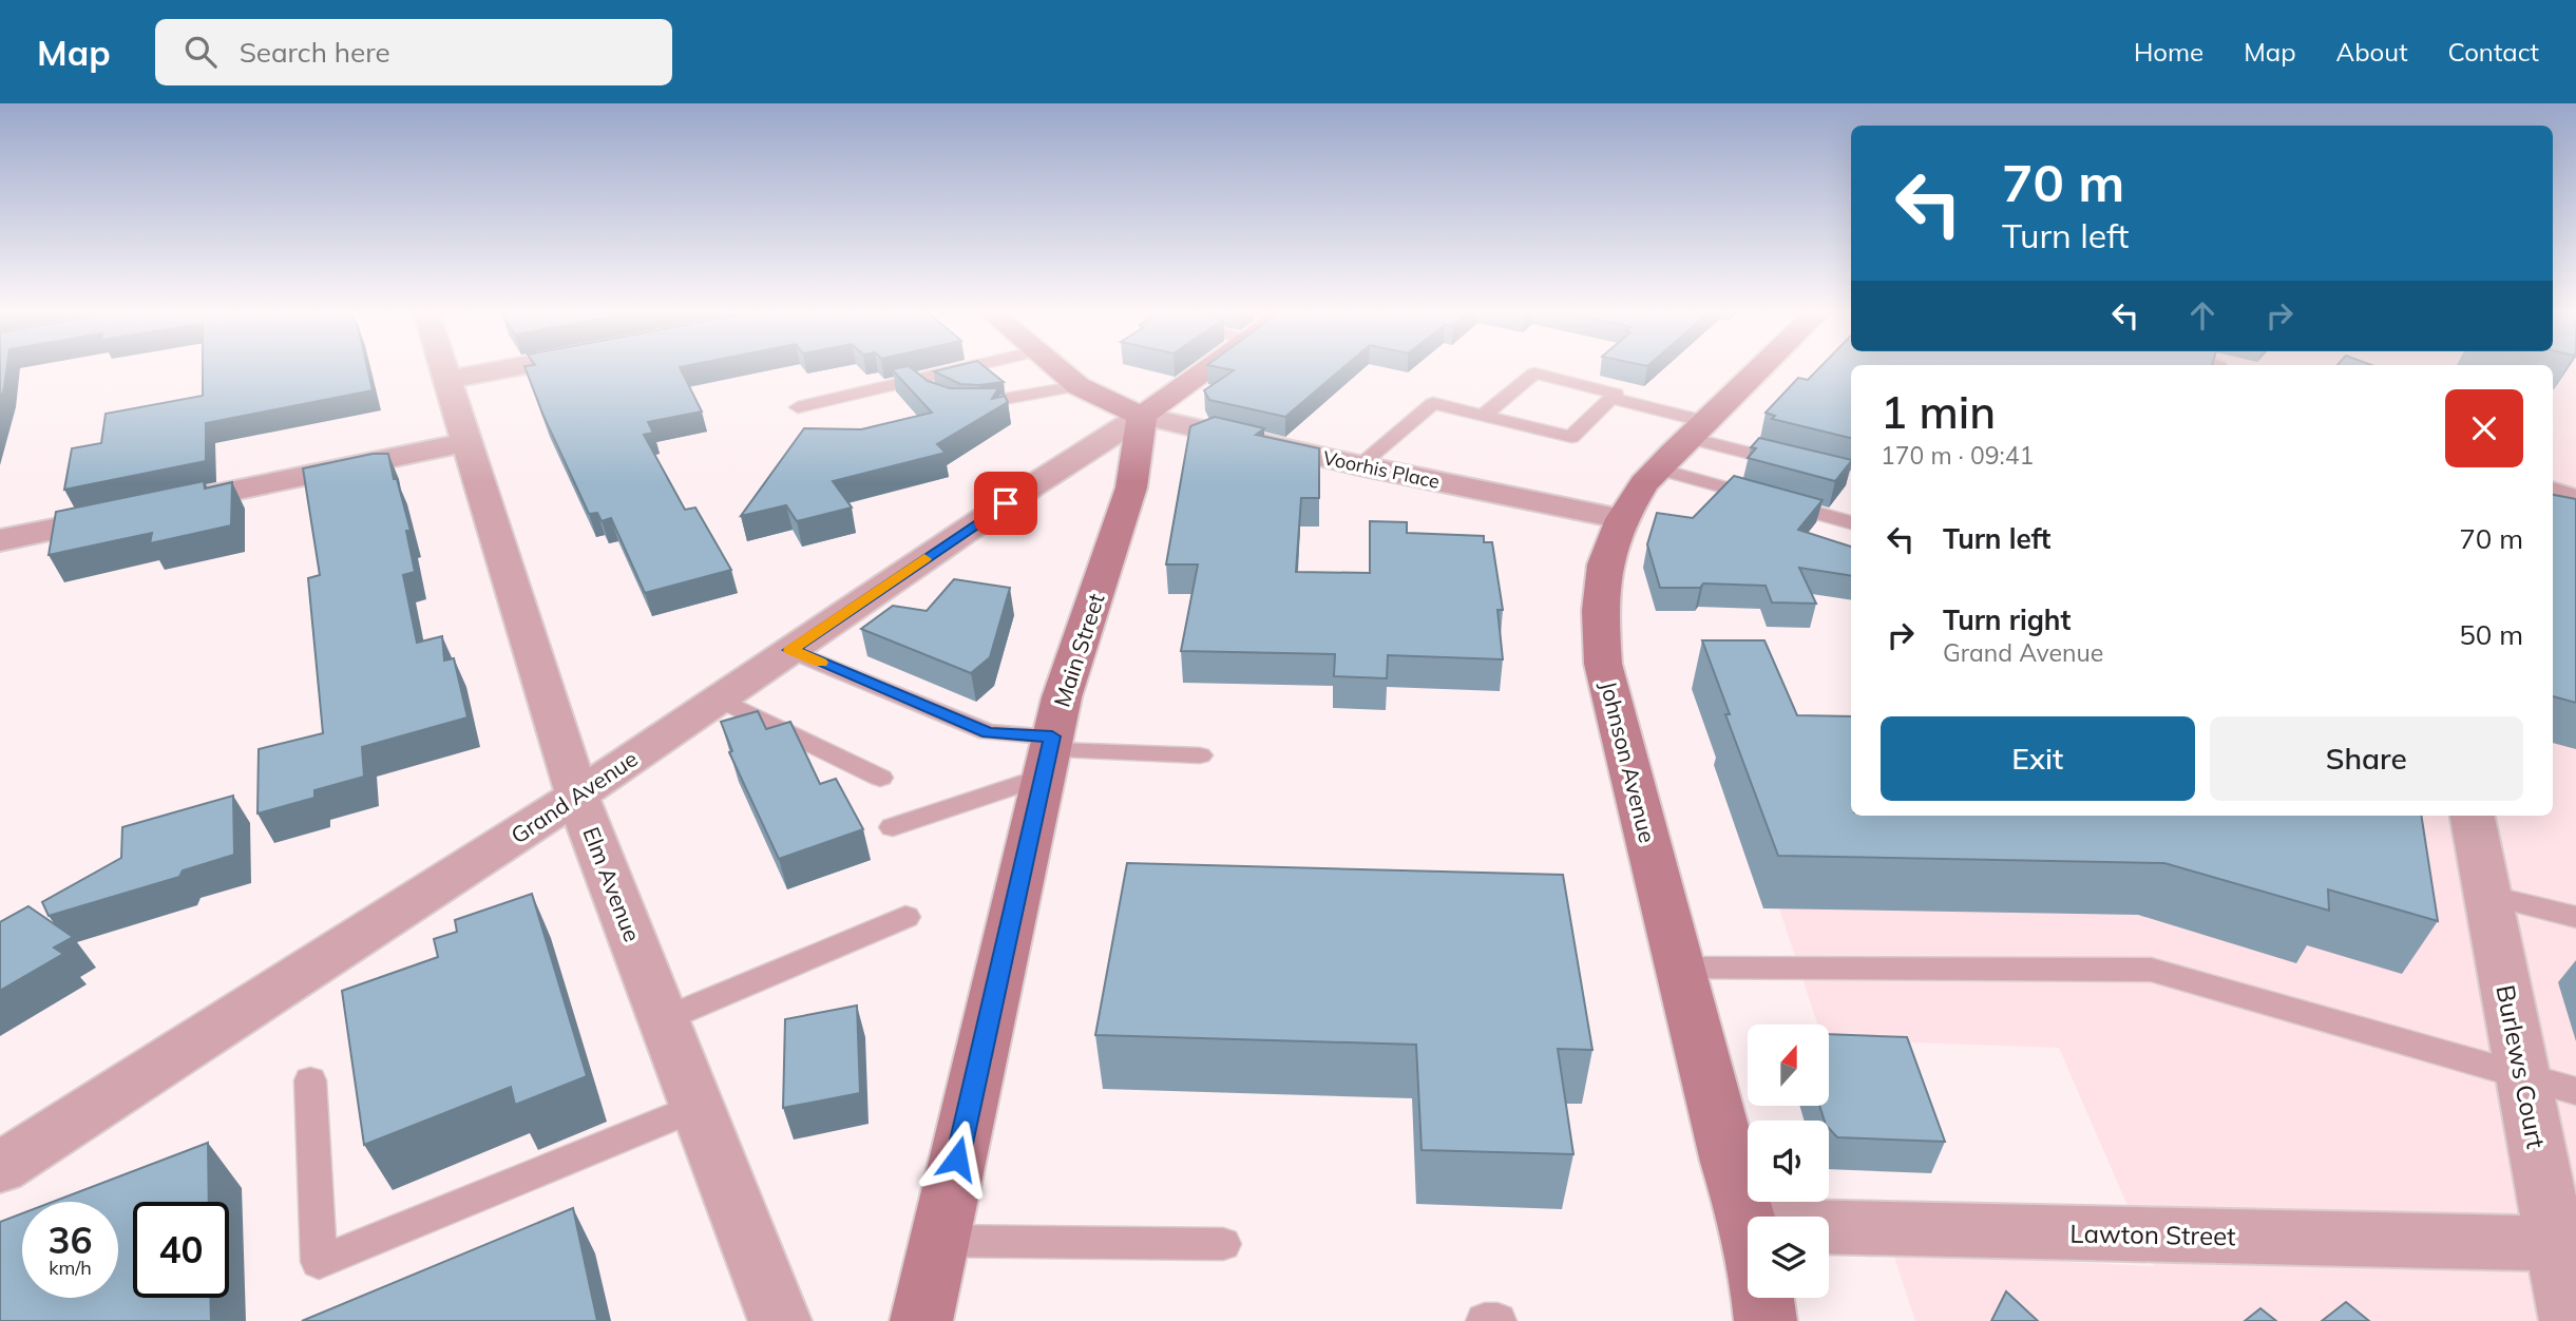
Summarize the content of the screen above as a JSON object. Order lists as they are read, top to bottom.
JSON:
{
  "streets": {
    "street": [
      "Voorhis Place",
      "Main Street",
      "Johnson Avenue",
      "Grand Avenue",
      "Elm Avenue",
      "Burlews Court",
      "Lawton Street"
    ]
  },
  "crossings": [
    ["Voorhis Place", "Main Street"],
    ["Voorhis Place", "Johnson Avenue"],
    ["Voorhis Place", "Grand Avenue"],
    ["Main Street", "Grand Avenue"],
    ["Grand Avenue", "Elm Avenue"],
    ["Burlews Court", "Lawton Street"]
  ],
  "north": "top",
  "page": {
    "header": "Map",
    "search": "Search here",
    "nav": [
      "Home",
      "Map",
      "About",
      "Contact"
    ],
    "turn": ["70 m", "Turn left"],
    "heading": ["1 min", "170 m · 09:41"],
    "list": [
      {
        "name": "Turn left",
        "value": "70 m"
      },
      {
        "name": "Turn right",
        "note": "Grand Avenue",
        "value": "50 m"
      }
    ],
    "buttons": ["Exit", "Share"],
    "speed": "36 km/h",
    "limit": "40"
  }
}
